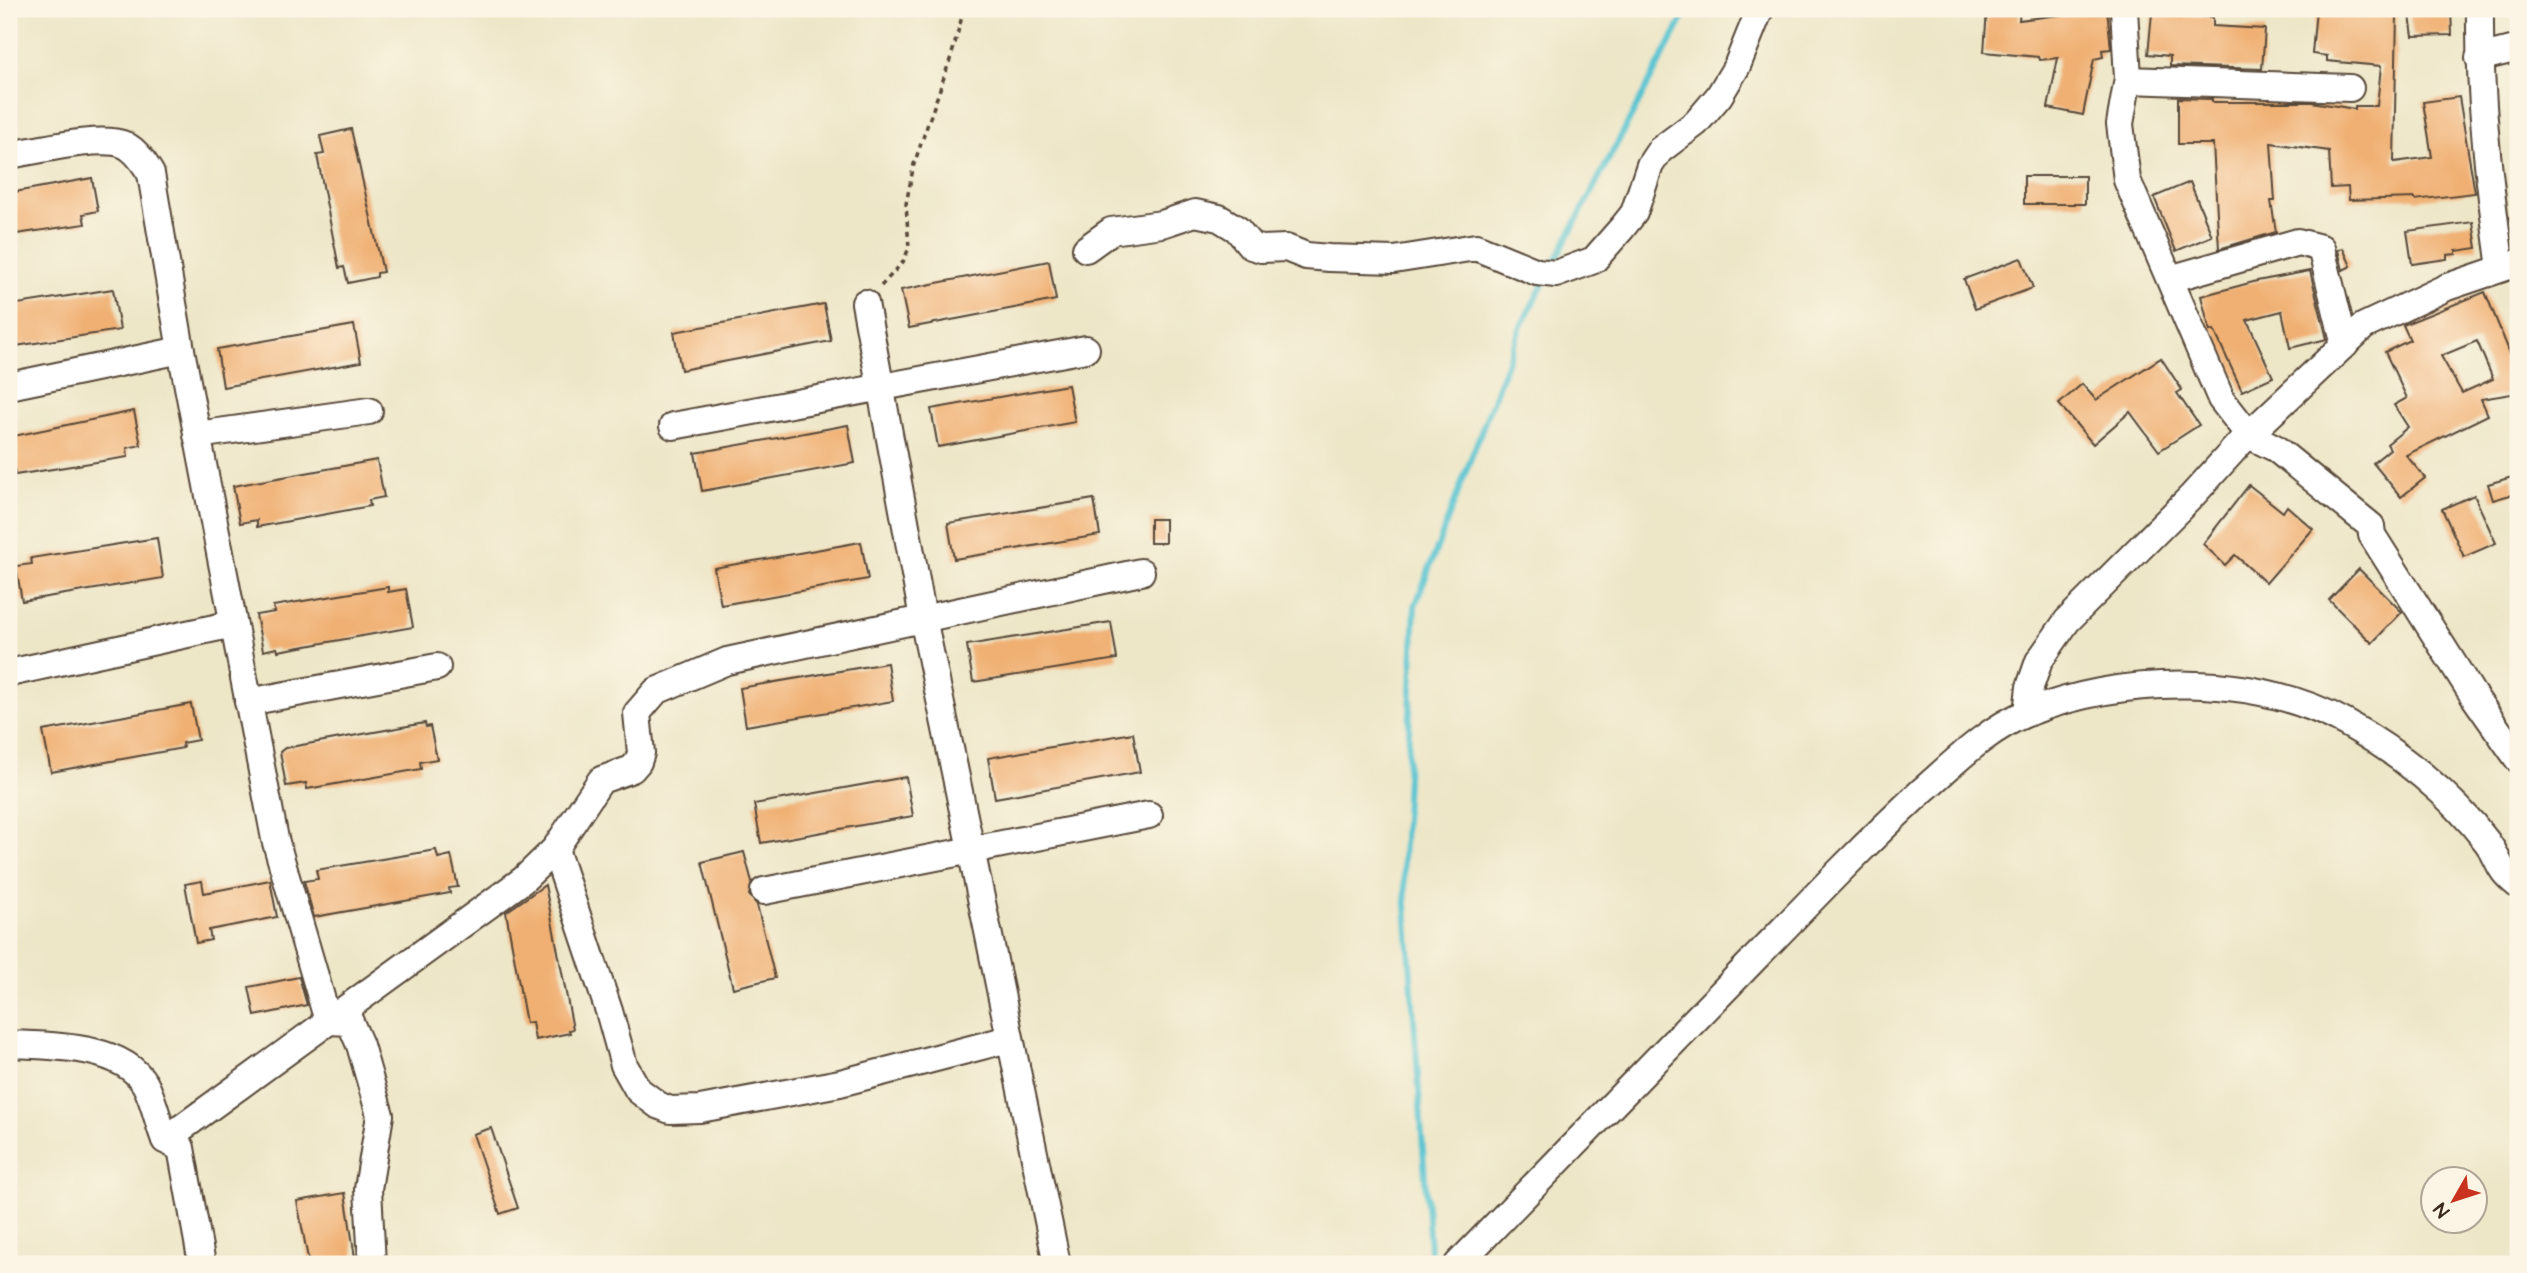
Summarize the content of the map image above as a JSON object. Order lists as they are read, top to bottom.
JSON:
{
  "north": "bottom left"
}
